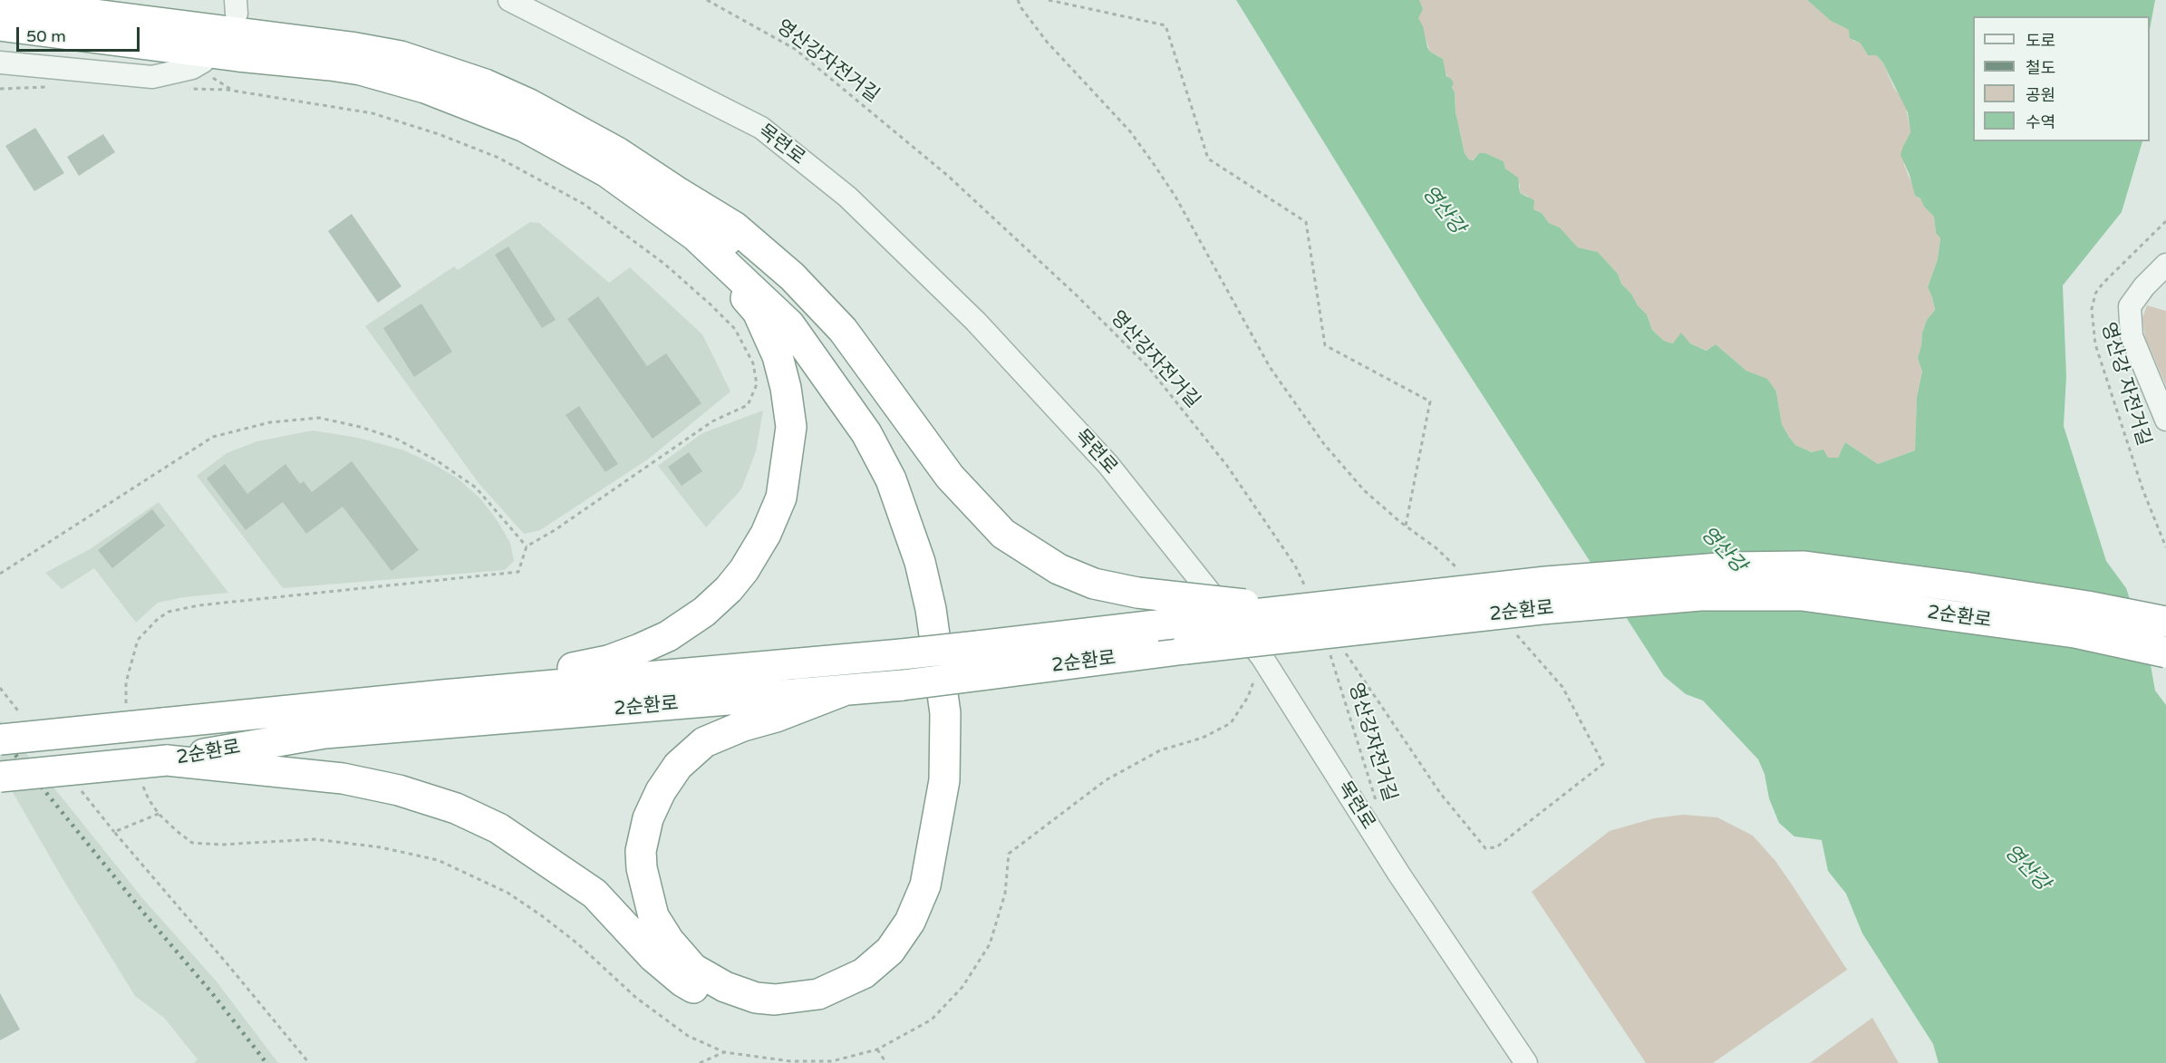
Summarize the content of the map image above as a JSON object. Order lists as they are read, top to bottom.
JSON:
{
  "streets": {
    "highway": ["2순환로"],
    "street": ["목련로"],
    "path": ["영산강자전거길", "영산강 자전거길"]
  },
  "crossings": [
    ["영산강자전거길", "2순환로"]
  ],
  "water": ["영산강"],
  "legend": [
    "도로",
    "철도",
    "공원",
    "수역"
  ],
  "scale_bar": "50 m"
}
